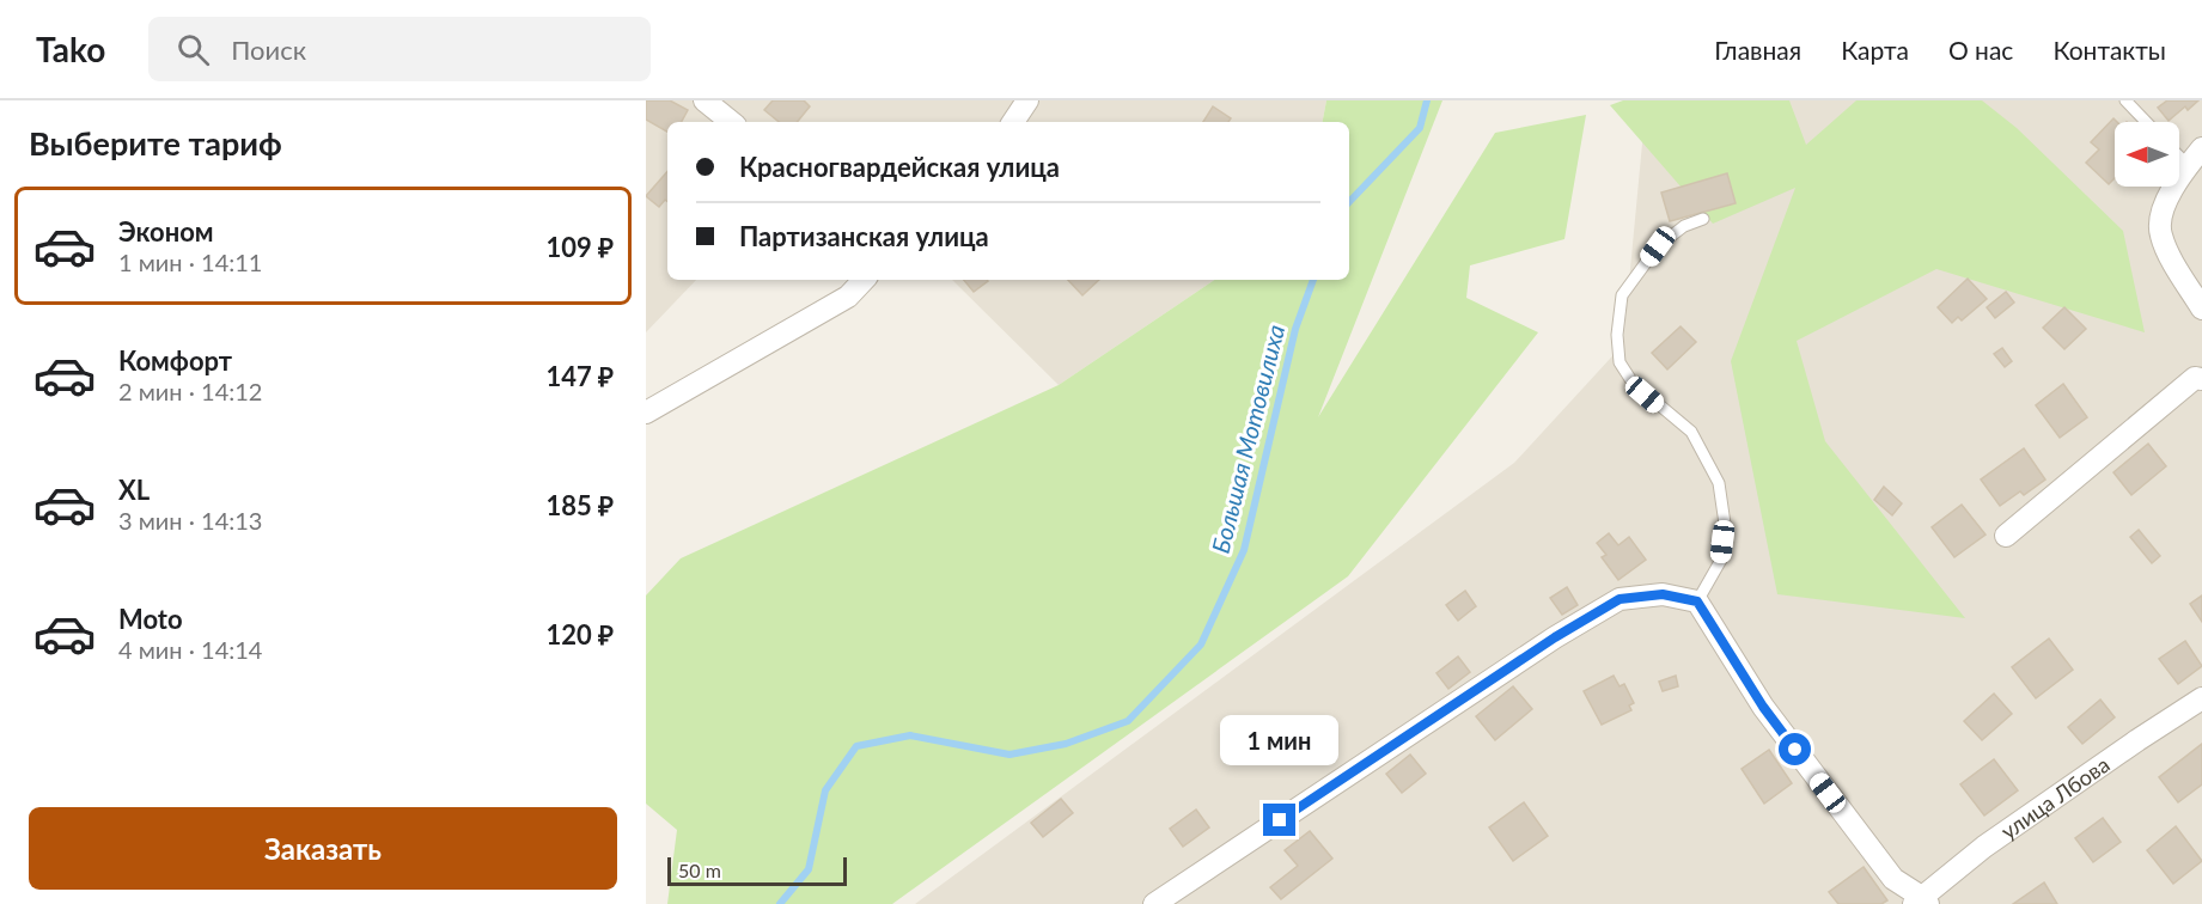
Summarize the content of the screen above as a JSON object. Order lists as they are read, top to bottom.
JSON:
{
  "streets": {
    "street": ["улица Лбова"]
  },
  "water": ["Большая Мотовилиха"],
  "scale_bar": "50 m",
  "north": "left",
  "page": {
    "header": "Tako",
    "search": "Поиск",
    "nav": [
      "Главная",
      "Карта",
      "О нас",
      "Контакты"
    ],
    "heading": "Выберите тариф",
    "banner": ["Красногвардейская улица", "Партизанская улица"],
    "list": [
      {
        "name": "Эконом",
        "note": "1 мин · 14:11",
        "value": "109 ₽"
      },
      {
        "name": "Комфорт",
        "note": "2 мин · 14:12",
        "value": "147 ₽"
      },
      {
        "name": "XL",
        "note": "3 мин · 14:13",
        "value": "185 ₽"
      },
      {
        "name": "Moto",
        "note": "4 мин · 14:14",
        "value": "120 ₽"
      }
    ],
    "bubble": "1 мин",
    "buttons": "Заказать",
    "scale": "50 m"
  }
}
